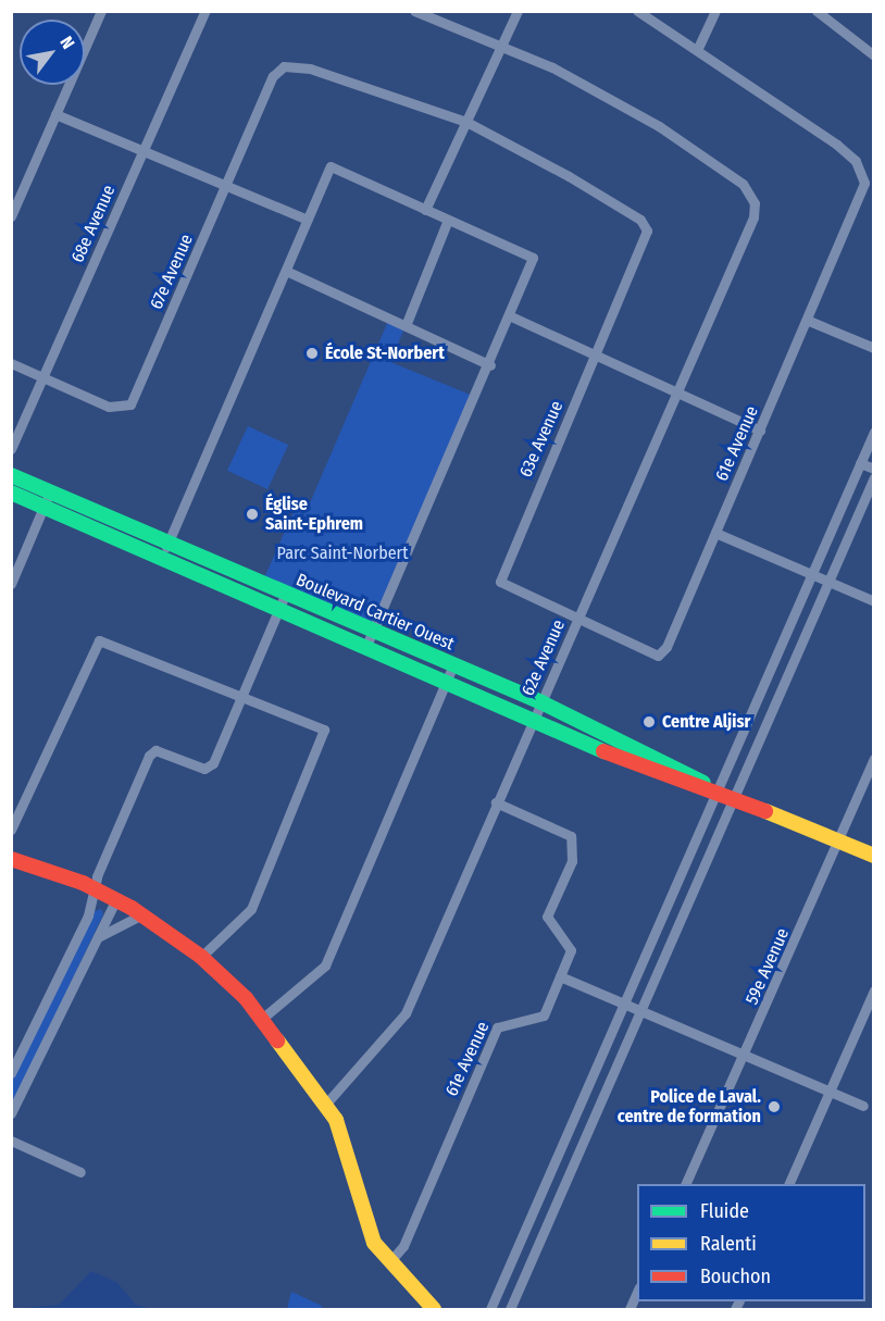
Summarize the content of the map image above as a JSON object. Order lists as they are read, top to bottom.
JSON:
{
  "streets": {
    "street": [
      "68e Avenue",
      "67e Avenue",
      "63e Avenue",
      "61e Avenue",
      "Boulevard Cartier Ouest",
      "62e Avenue",
      "59e Avenue"
    ]
  },
  "crossings": [
    ["68e Avenue", "67e Avenue"],
    ["67e Avenue", "63e Avenue"],
    ["63e Avenue", "61e Avenue"],
    ["63e Avenue", "62e Avenue"],
    ["61e Avenue", "62e Avenue"],
    ["Boulevard Cartier Ouest", "62e Avenue"],
    ["Boulevard Cartier Ouest", "59e Avenue"]
  ],
  "parks": ["Parc Saint-Norbert"],
  "places": [
    "École St-Norbert",
    "Église Saint-Ephrem",
    "Centre Aljisr",
    "Police de Laval. centre de formation"
  ],
  "legend": ["Fluide", "Ralenti", "Bouchon"],
  "north": "top right"
}
